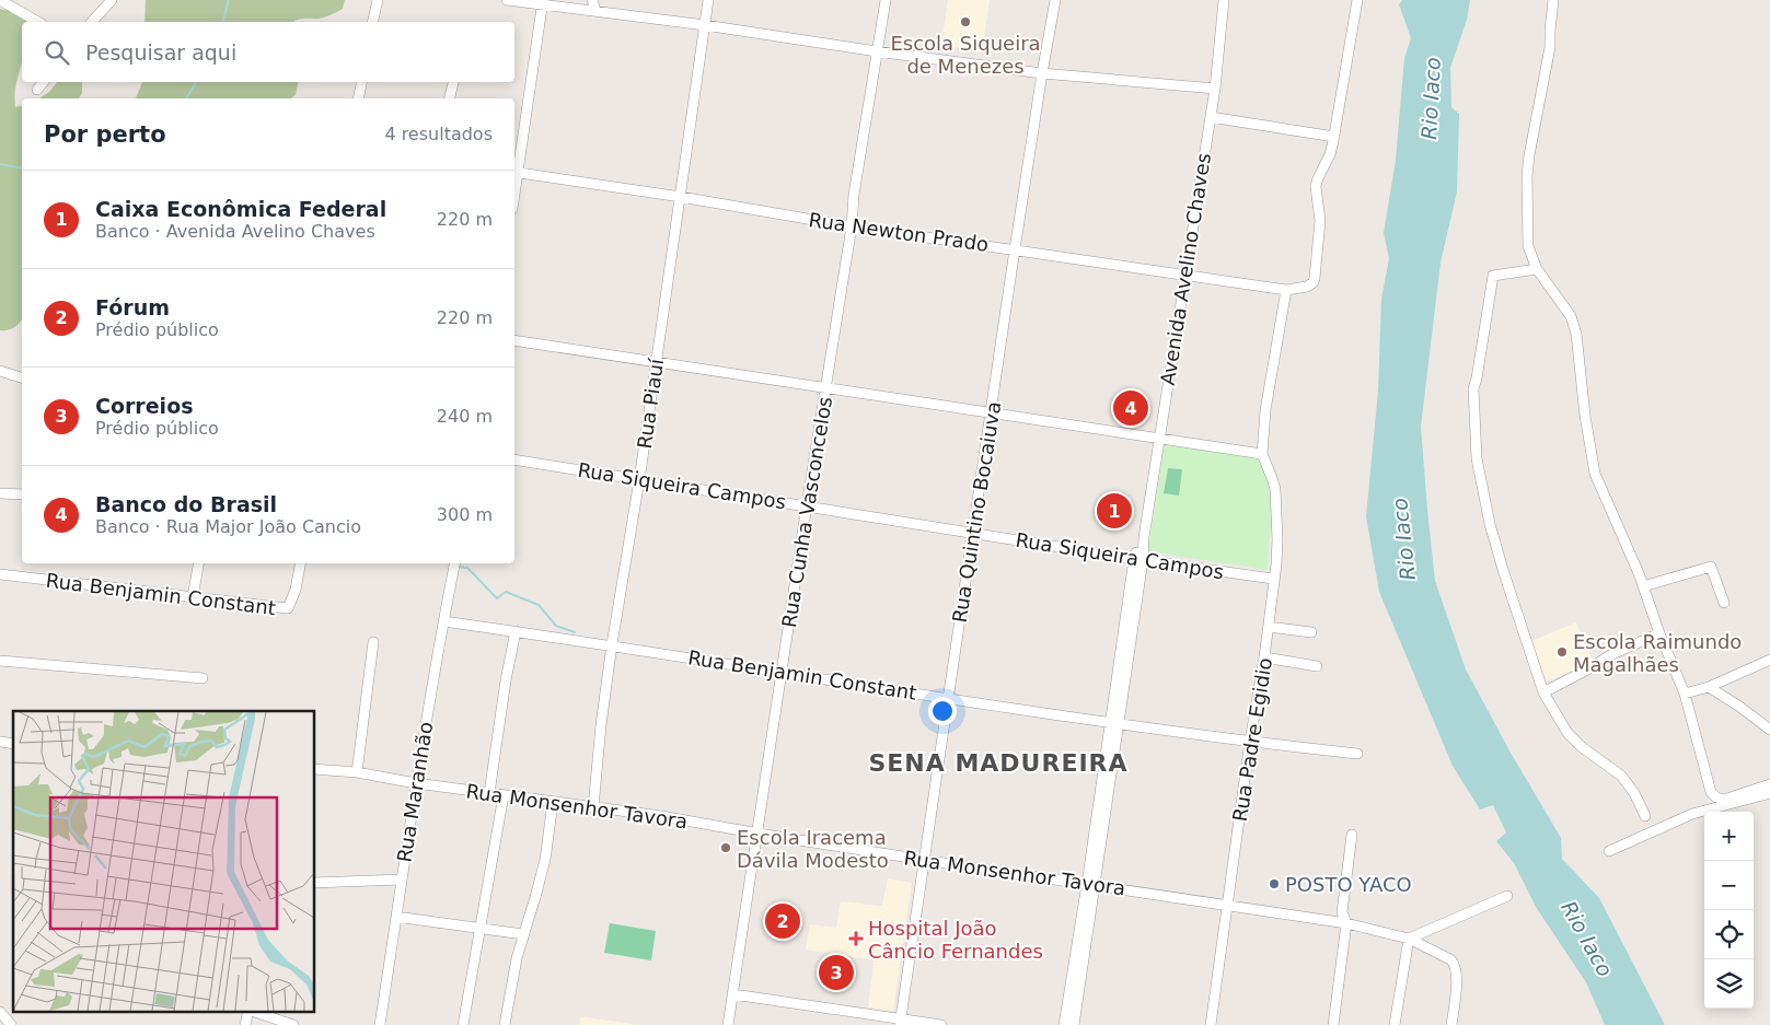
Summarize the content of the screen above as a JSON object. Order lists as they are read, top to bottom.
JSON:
{
  "streets": {
    "street": [
      "Rua Newton Prado",
      "Avenida Avelino Chaves",
      "Rua Piauí",
      "Rua Siqueira Campos",
      "Rua Cunha Vasconcelos",
      "Rua Quintino Bocaiuva",
      "Rua Benjamin Constant",
      "Rua Padre Egidio",
      "Rua Maranhão",
      "Rua Monsenhor Tavora"
    ]
  },
  "crossings": [
    ["Rua Newton Prado", "Avenida Avelino Chaves"],
    ["Rua Newton Prado", "Rua Piauí"],
    ["Rua Newton Prado", "Rua Cunha Vasconcelos"],
    ["Rua Newton Prado", "Rua Quintino Bocaiuva"],
    ["Avenida Avelino Chaves", "Rua Siqueira Campos"],
    ["Avenida Avelino Chaves", "Rua Benjamin Constant"],
    ["Avenida Avelino Chaves", "Rua Monsenhor Tavora"],
    ["Rua Piauí", "Rua Siqueira Campos"],
    ["Rua Piauí", "Rua Benjamin Constant"],
    ["Rua Piauí", "Rua Monsenhor Tavora"],
    ["Rua Siqueira Campos", "Rua Cunha Vasconcelos"],
    ["Rua Siqueira Campos", "Rua Quintino Bocaiuva"],
    ["Rua Siqueira Campos", "Rua Padre Egidio"],
    ["Rua Cunha Vasconcelos", "Rua Benjamin Constant"],
    ["Rua Cunha Vasconcelos", "Rua Monsenhor Tavora"],
    ["Rua Quintino Bocaiuva", "Rua Benjamin Constant"],
    ["Rua Quintino Bocaiuva", "Rua Monsenhor Tavora"],
    ["Rua Benjamin Constant", "Rua Padre Egidio"],
    ["Rua Benjamin Constant", "Rua Maranhão"],
    ["Rua Padre Egidio", "Rua Monsenhor Tavora"],
    ["Rua Maranhão", "Rua Monsenhor Tavora"]
  ],
  "districts": ["SENA MADUREIRA"],
  "water": ["Rio Iaco"],
  "places": {
    "other": [
      "Escola Siqueira de Menezes",
      "Escola Raimundo Magalhães",
      "Escola Iracema Dávila Modesto",
      "POSTO YACO"
    ],
    "health": ["Hospital João Câncio Fernandes"]
  },
  "page": {
    "search": "Pesquisar aqui",
    "heading": ["Por perto", "4 resultados"],
    "list": [
      {
        "mark": "1",
        "name": "Caixa Econômica Federal",
        "note": "Banco · Avenida Avelino Chaves",
        "value": "220 m"
      },
      {
        "mark": "2",
        "name": "Fórum",
        "note": "Prédio público",
        "value": "220 m"
      },
      {
        "mark": "3",
        "name": "Correios",
        "note": "Prédio público",
        "value": "240 m"
      },
      {
        "mark": "4",
        "name": "Banco do Brasil",
        "note": "Banco · Rua Major João Cancio",
        "value": "300 m"
      }
    ],
    "pins": [
      "4",
      "1",
      "2",
      "3"
    ],
    "map_buttons": ["+", "−"]
  }
}
